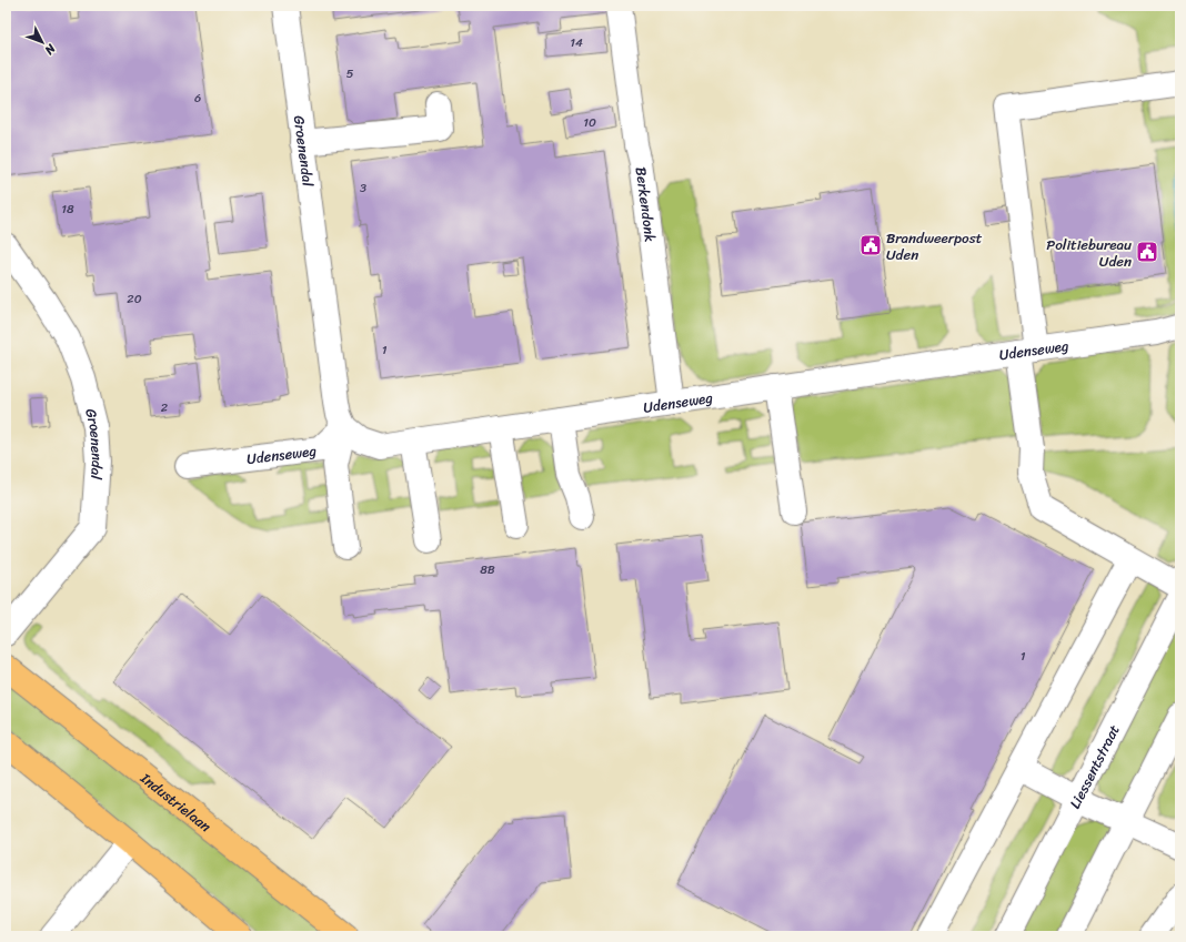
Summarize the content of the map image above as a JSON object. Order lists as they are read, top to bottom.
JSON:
{
  "streets": {
    "main road": ["Industrielaan"],
    "street": [
      "Groenendal",
      "Berkendonk",
      "Udenseweg",
      "Liessentstraat"
    ]
  },
  "crossings": [
    ["Groenendal", "Udenseweg"],
    ["Berkendonk", "Udenseweg"]
  ],
  "places": {
    "public building": ["Brandweerpost Uden", "Politiebureau Uden"]
  },
  "house_numbers": [
    "14",
    "5",
    "6",
    "10",
    "3",
    "18",
    "20",
    "1",
    "2",
    "8B",
    "1"
  ],
  "north": "bottom right"
}
